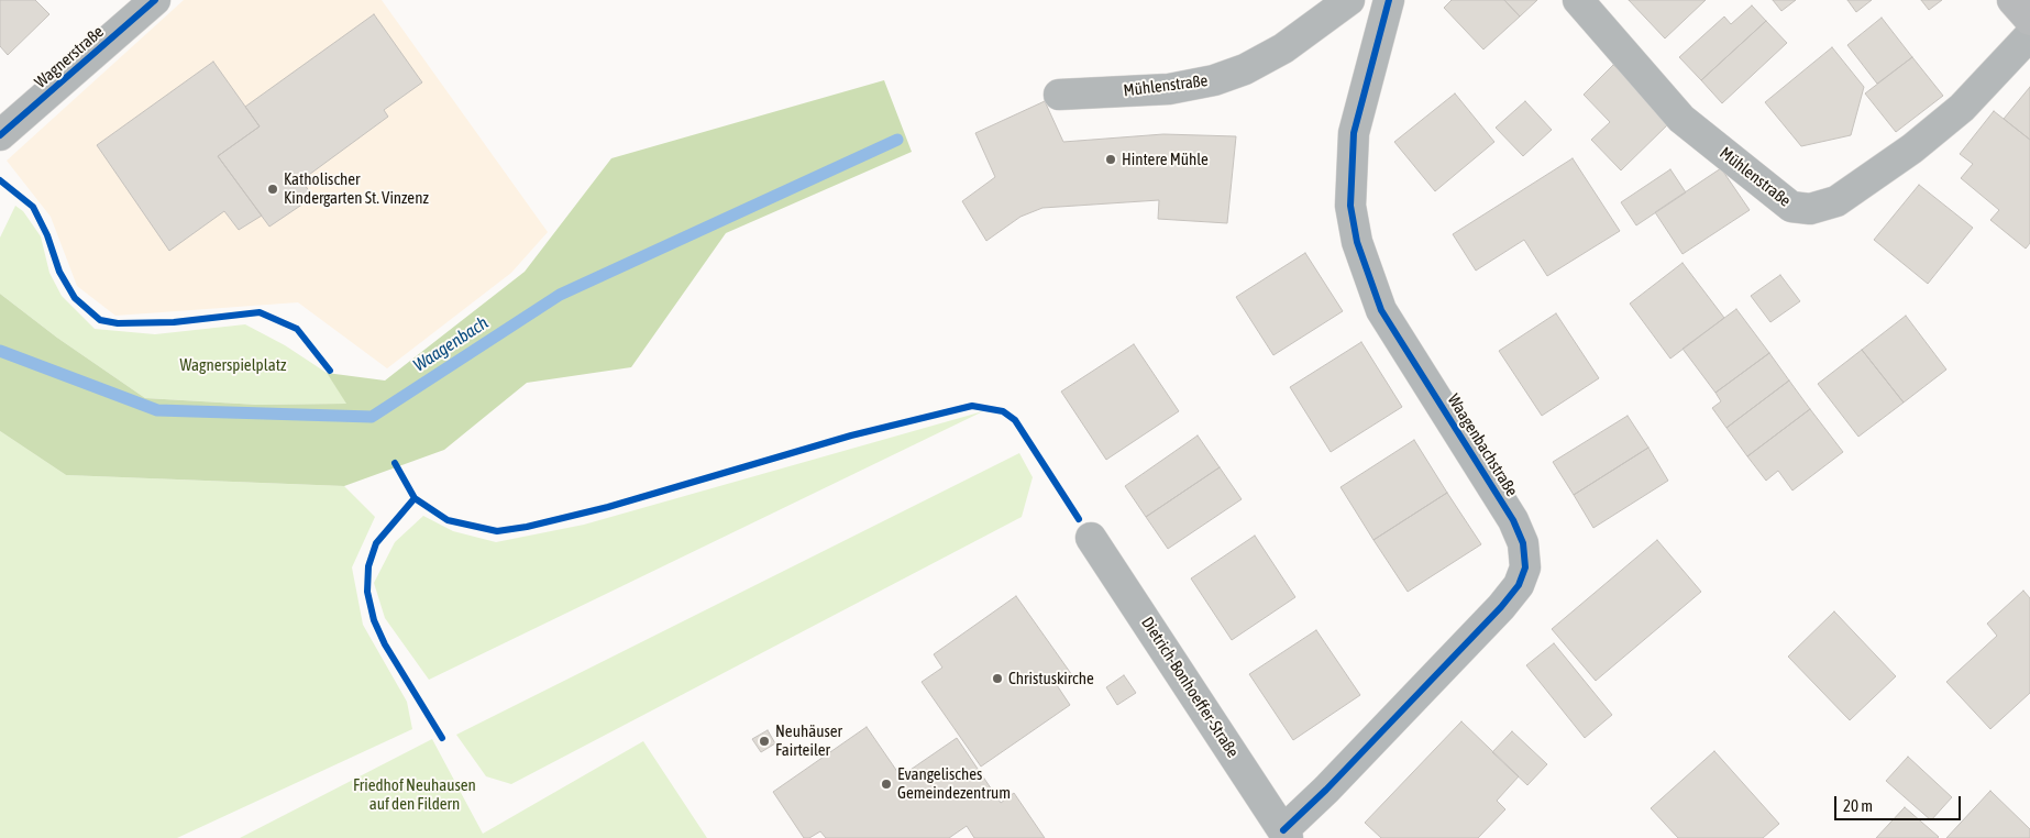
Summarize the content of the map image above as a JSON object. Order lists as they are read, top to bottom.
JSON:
{
  "streets": {
    "street": [
      "Wagnerstraße",
      "Mühlenstraße",
      "Waagenbachstraße",
      "Dietrich-Bonhoeffer-Straße"
    ]
  },
  "crossings": [
    ["Waagenbachstraße", "Dietrich-Bonhoeffer-Straße"]
  ],
  "water": ["Waagenbach"],
  "parks": ["Wagnerspielplatz", "Friedhof Neuhausen auf den Fildern"],
  "places": [
    "Hintere Mühle",
    "Katholischer Kindergarten St. Vinzenz",
    "Christuskirche",
    "Neuhäuser Fairteiler",
    "Evangelisches Gemeindezentrum"
  ],
  "scale_bar": "20 m"
}
